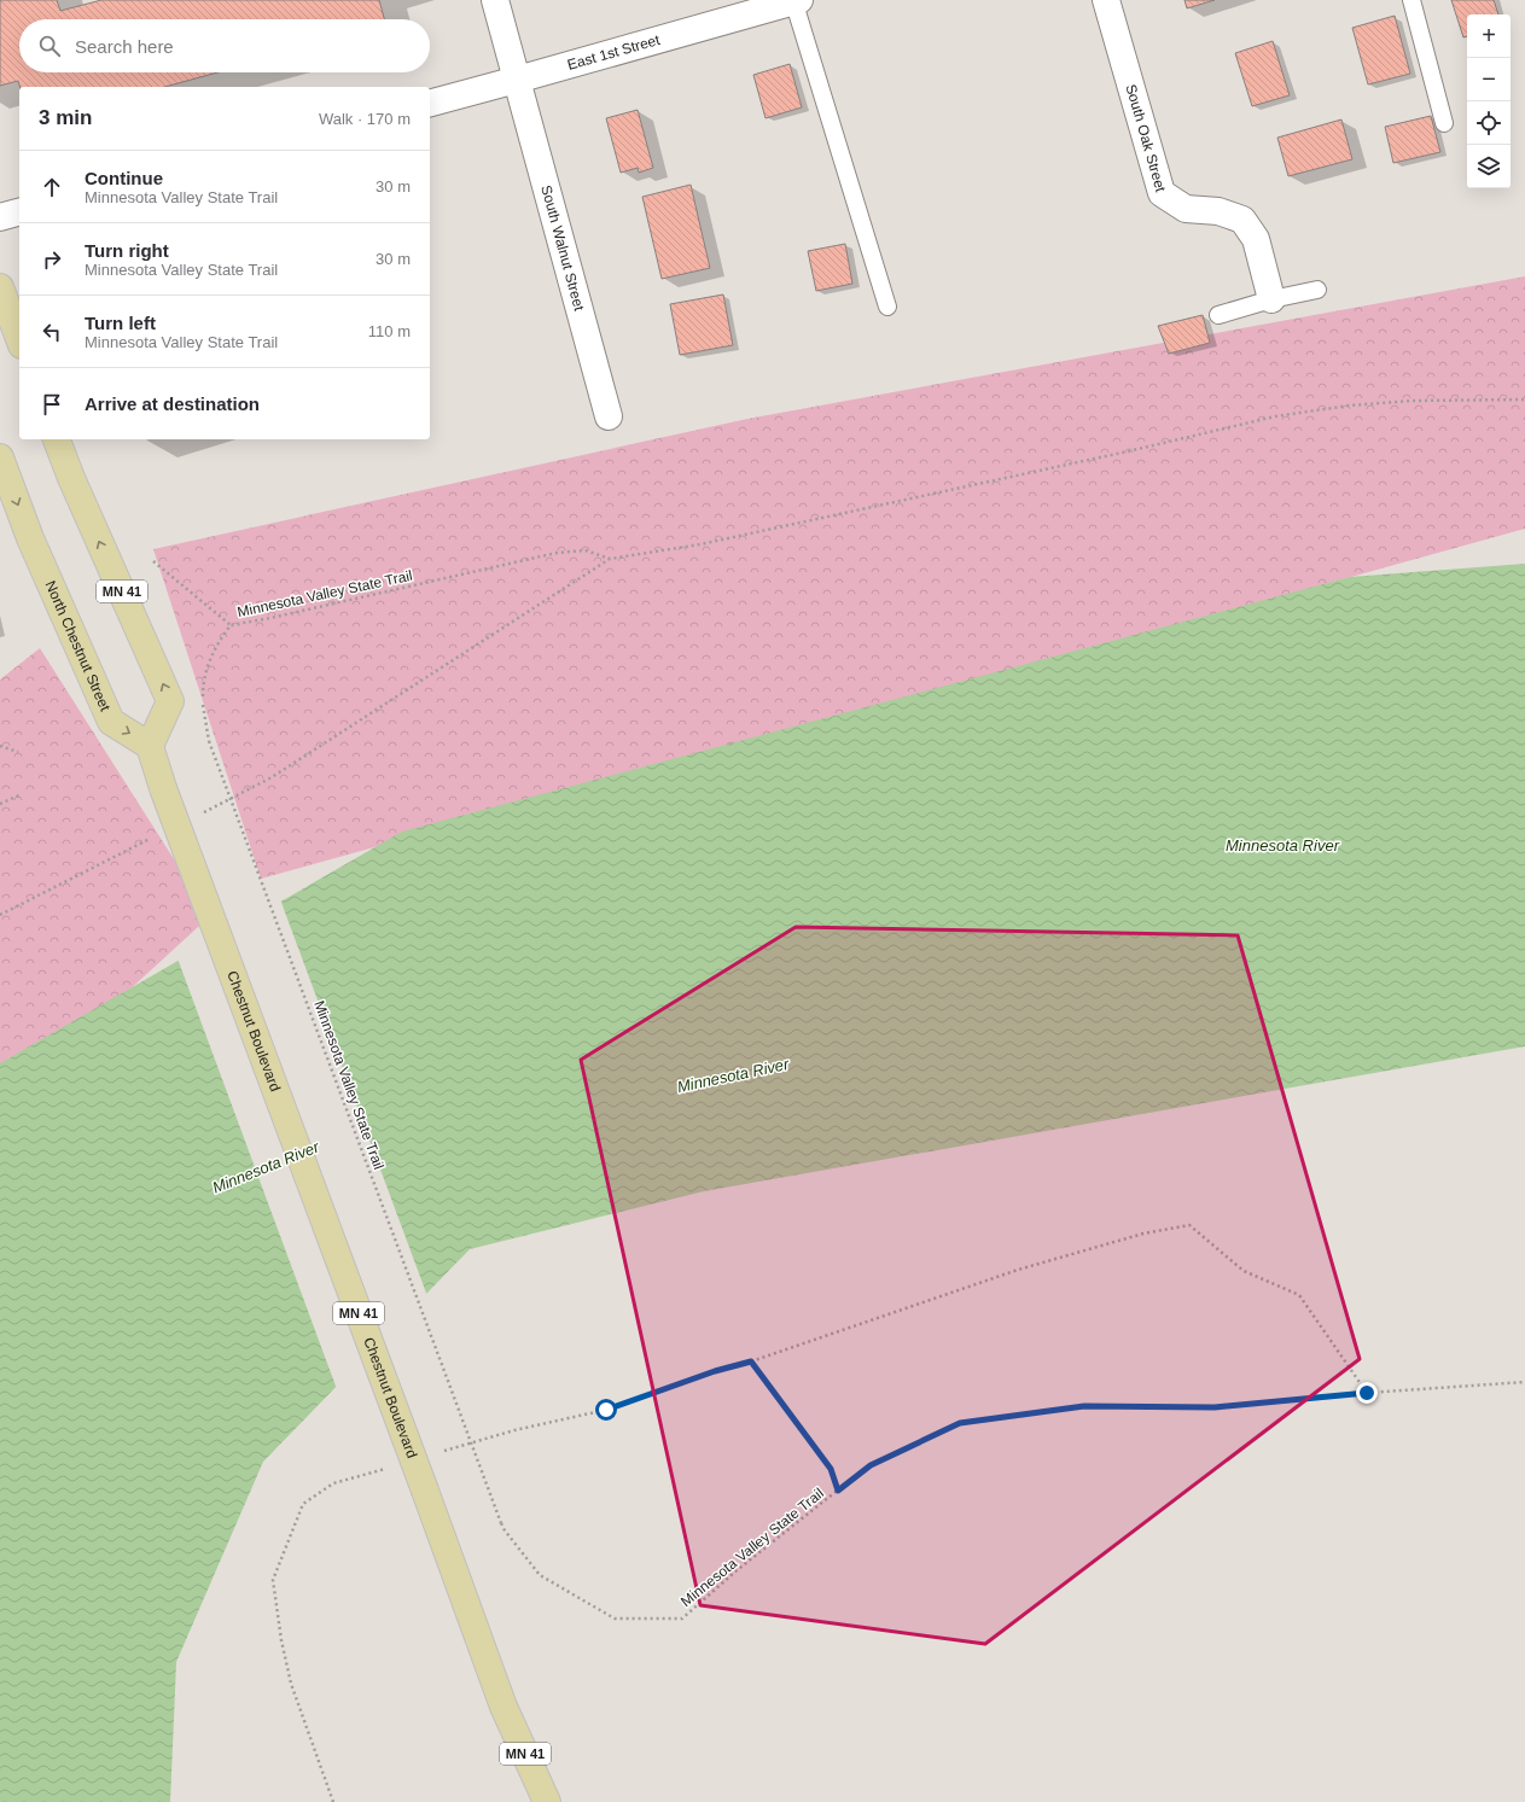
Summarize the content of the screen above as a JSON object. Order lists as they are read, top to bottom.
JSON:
{
  "streets": {
    "main road": ["MN 41", "North Chestnut Street", "Chestnut Boulevard"],
    "street": ["East 1st Street", "South Oak Street", "South Walnut Street"],
    "path": ["Minnesota Valley State Trail"]
  },
  "crossings": [
    ["East 1st Street", "South Walnut Street"],
    ["MN 41", "North Chestnut Street"],
    ["MN 41", "Chestnut Boulevard"],
    ["North Chestnut Street", "Chestnut Boulevard"]
  ],
  "water": ["Minnesota River"],
  "page": {
    "map_buttons": ["+", "−"],
    "search": "Search here",
    "heading": ["3 min", "Walk · 170 m"],
    "list": [
      ["Continue", "Minnesota Valley State Trail", "30 m"],
      ["Turn right", "Minnesota Valley State Trail", "30 m"],
      ["Turn left", "Minnesota Valley State Trail", "110 m"],
      "Arrive at destination"
    ]
  }
}
